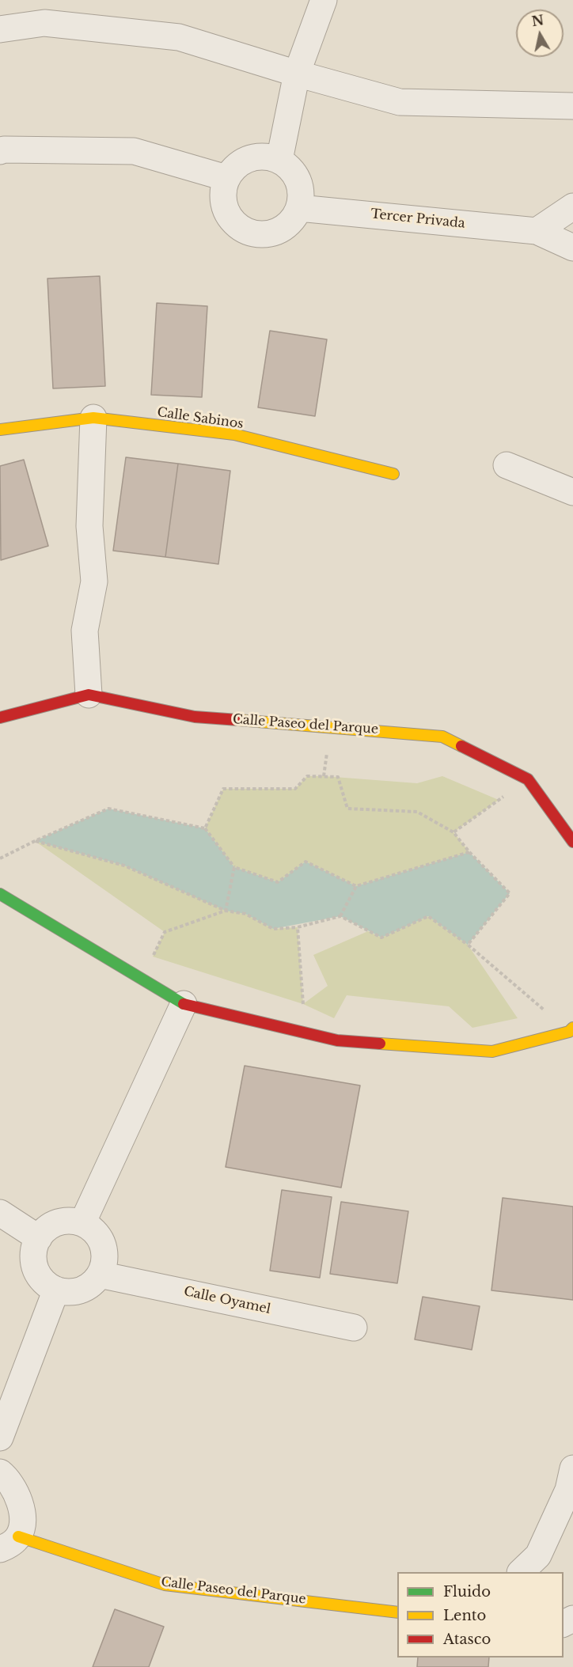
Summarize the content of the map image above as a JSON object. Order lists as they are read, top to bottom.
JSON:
{
  "streets": {
    "street": [
      "Tercer Privada",
      "Calle Sabinos",
      "Calle Paseo del Parque",
      "Calle Oyamel"
    ]
  },
  "legend": ["Fluido", "Lento", "Atasco"],
  "north": "top"
}
